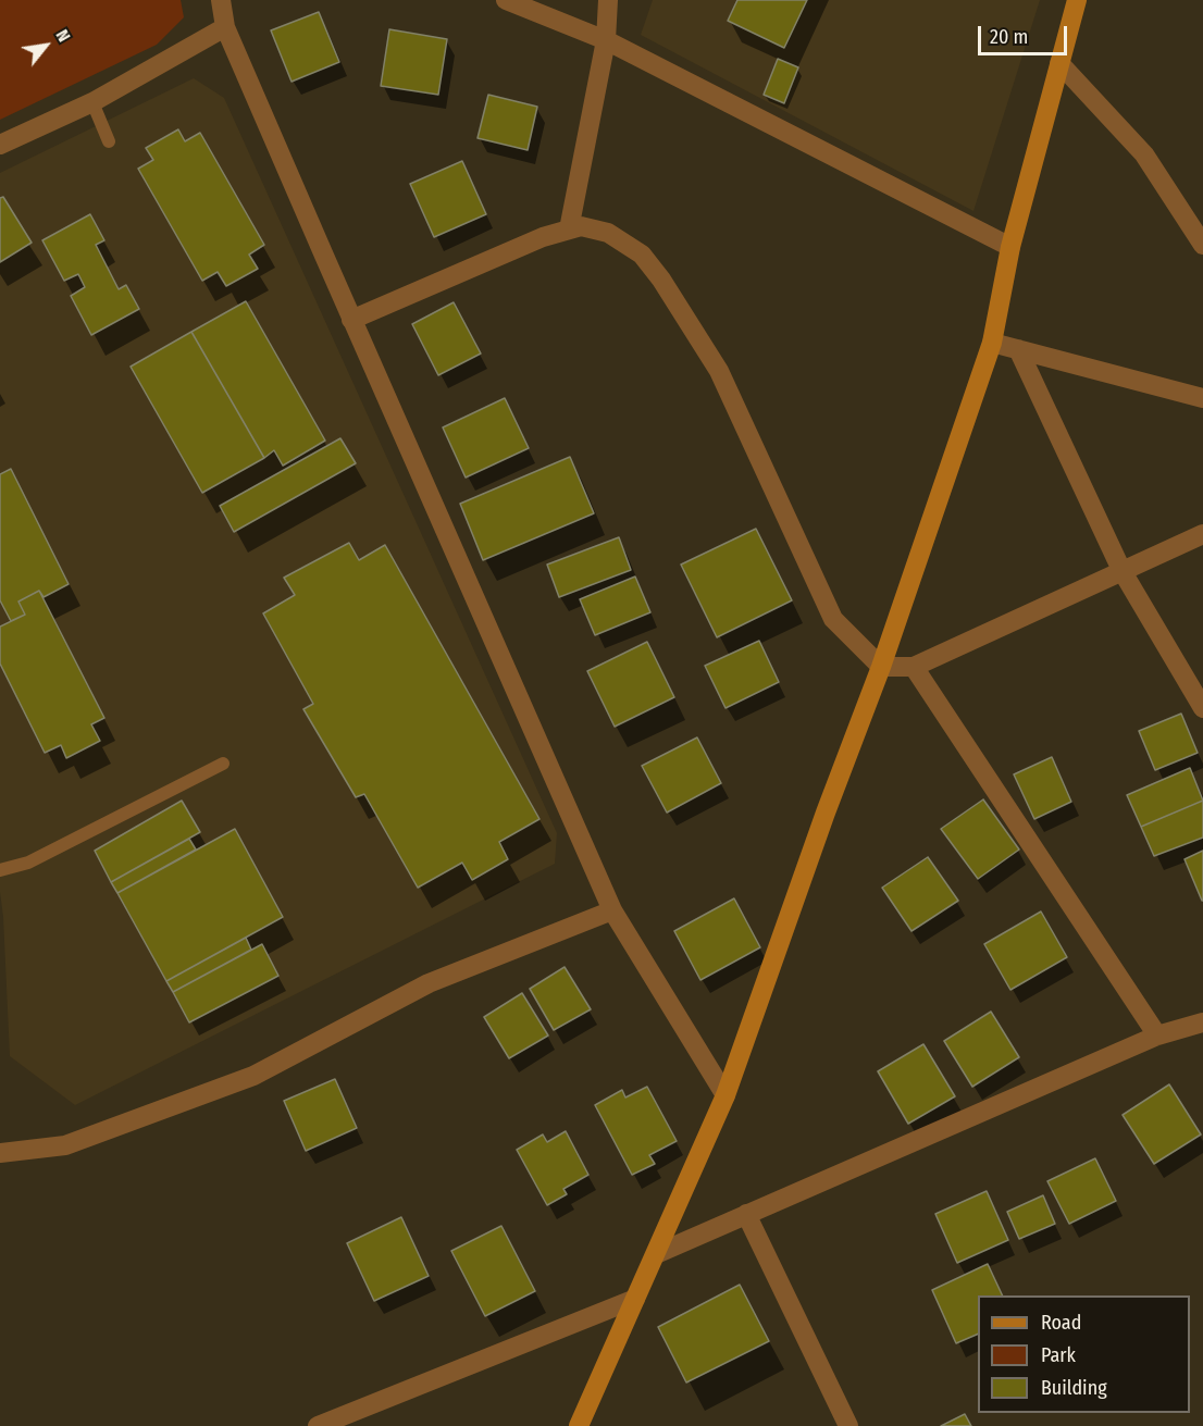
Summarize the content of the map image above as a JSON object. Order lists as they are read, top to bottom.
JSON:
{
  "legend": ["Road", "Park", "Building"],
  "scale_bar": "20 m",
  "north": "top right"
}
